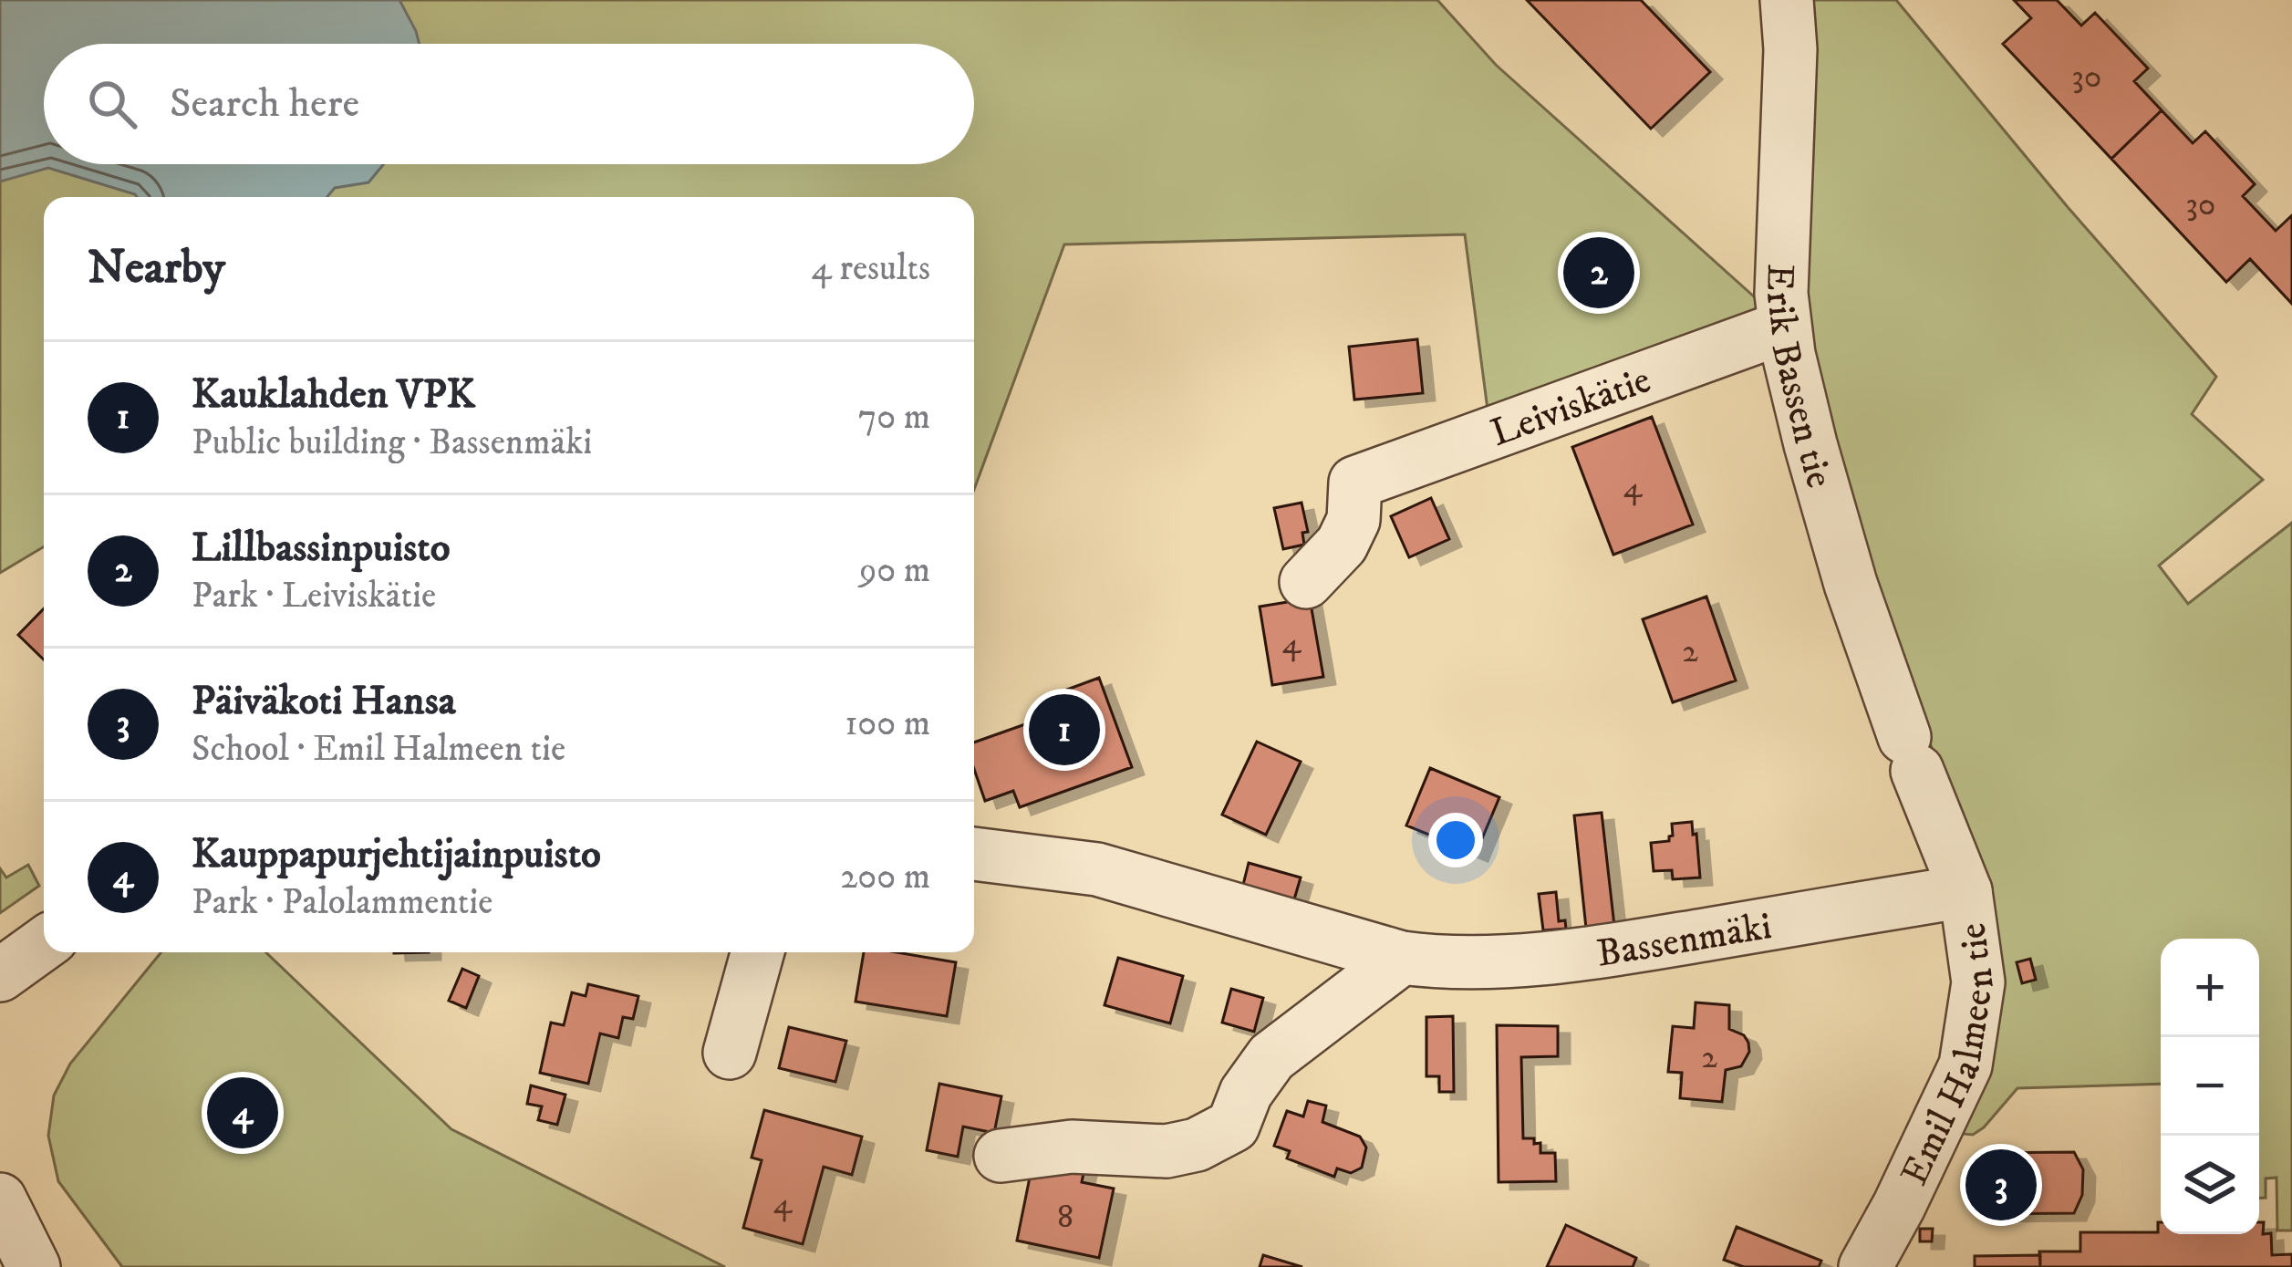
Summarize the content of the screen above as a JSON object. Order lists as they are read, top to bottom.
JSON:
{
  "streets": {
    "street": [
      "Erik Bassen tie",
      "Leiviskätie",
      "Bassenmäki",
      "Emil Halmeen tie"
    ]
  },
  "crossings": [
    ["Erik Bassen tie", "Leiviskätie"],
    ["Erik Bassen tie", "Emil Halmeen tie"],
    ["Bassenmäki", "Emil Halmeen tie"]
  ],
  "house_numbers": [
    "30",
    "30",
    "4",
    "4",
    "2",
    "2",
    "4",
    "8"
  ],
  "page": {
    "search": "Search here",
    "heading": ["Nearby", "4 results"],
    "pins": [
      "2",
      "1",
      "4",
      "3"
    ],
    "list": [
      {
        "mark": "1",
        "name": "Kauklahden VPK",
        "note": "Public building · Bassenmäki",
        "value": "70 m"
      },
      {
        "mark": "2",
        "name": "Lillbassinpuisto",
        "note": "Park · Leiviskätie",
        "value": "90 m"
      },
      {
        "mark": "3",
        "name": "Päiväkoti Hansa",
        "note": "School · Emil Halmeen tie",
        "value": "100 m"
      },
      {
        "mark": "4",
        "name": "Kauppapurjehtijainpuisto",
        "note": "Park · Palolammentie",
        "value": "200 m"
      }
    ],
    "map_buttons": ["+", "−"]
  }
}
